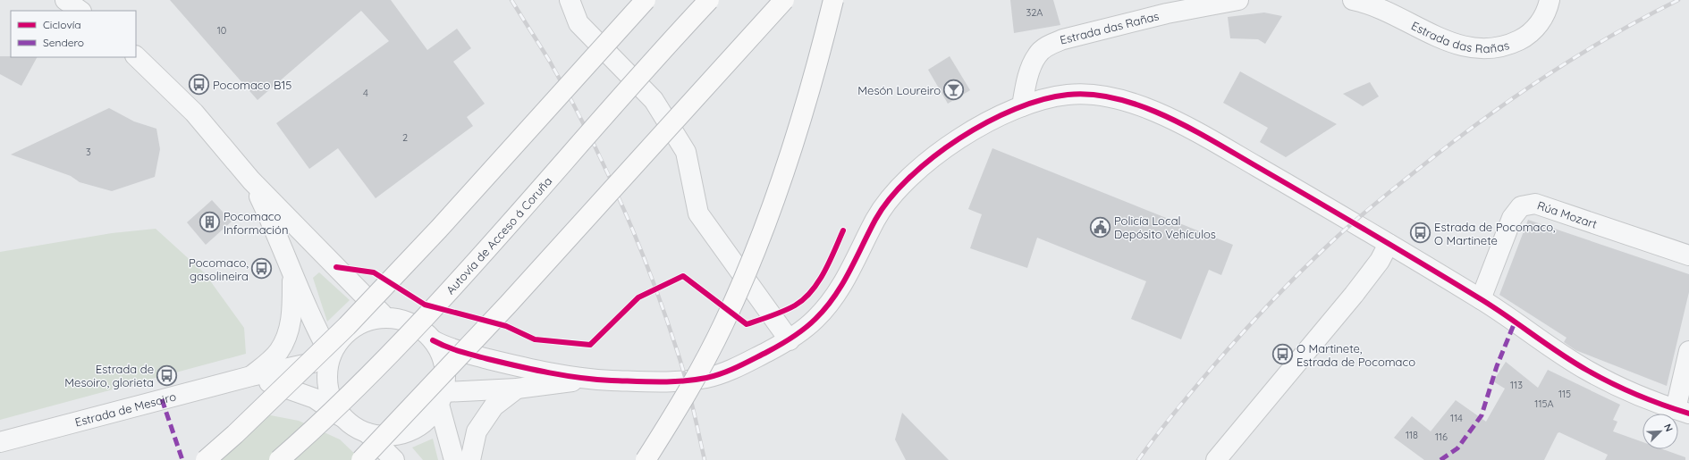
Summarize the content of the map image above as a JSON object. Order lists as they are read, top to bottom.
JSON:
{
  "streets": {
    "highway": ["Autovía de Acceso á Coruña"],
    "street": ["Estrada das Rañas", "Rúa Mozart", "Estrada de Mesoiro"]
  },
  "places": {
    "bus stop": [
      "Pocomaco B15",
      "Estrada de Pocomaco, O Martinete",
      "Pocomaco, gasolineira",
      "O Martinete, Estrada de Pocomaco",
      "Estrada de Mesoiro, glorieta"
    ],
    "bar": ["Mesón Loureiro"],
    "building": ["Pocomaco Información"],
    "public building": ["Policía Local Depósito Vehículos"]
  },
  "house_numbers": [
    "32A",
    "10",
    "4",
    "2",
    "3",
    "113",
    "115",
    "115A",
    "114",
    "118",
    "116"
  ],
  "legend": ["Ciclovía", "Sendero"],
  "north": "top right"
}
